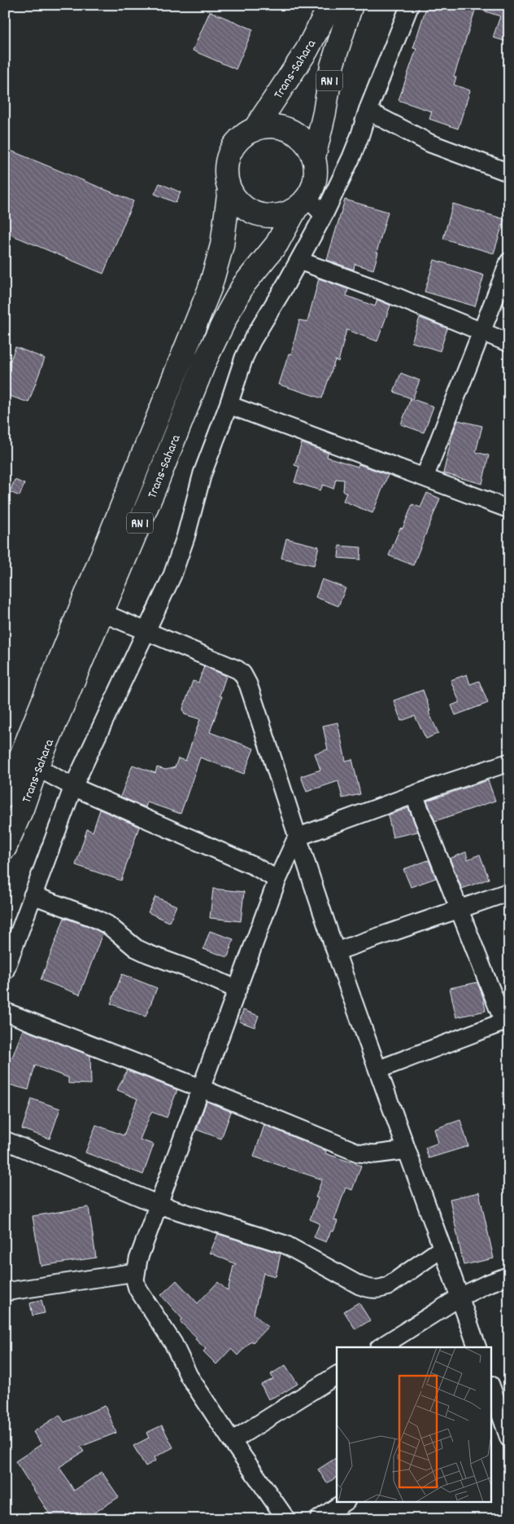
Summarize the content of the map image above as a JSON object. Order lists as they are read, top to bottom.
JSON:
{
  "streets": {
    "highway": ["Trans-Sahara", "RN 1"]
  },
  "crossings": [
    ["Trans-Sahara", "RN 1"]
  ]
}
